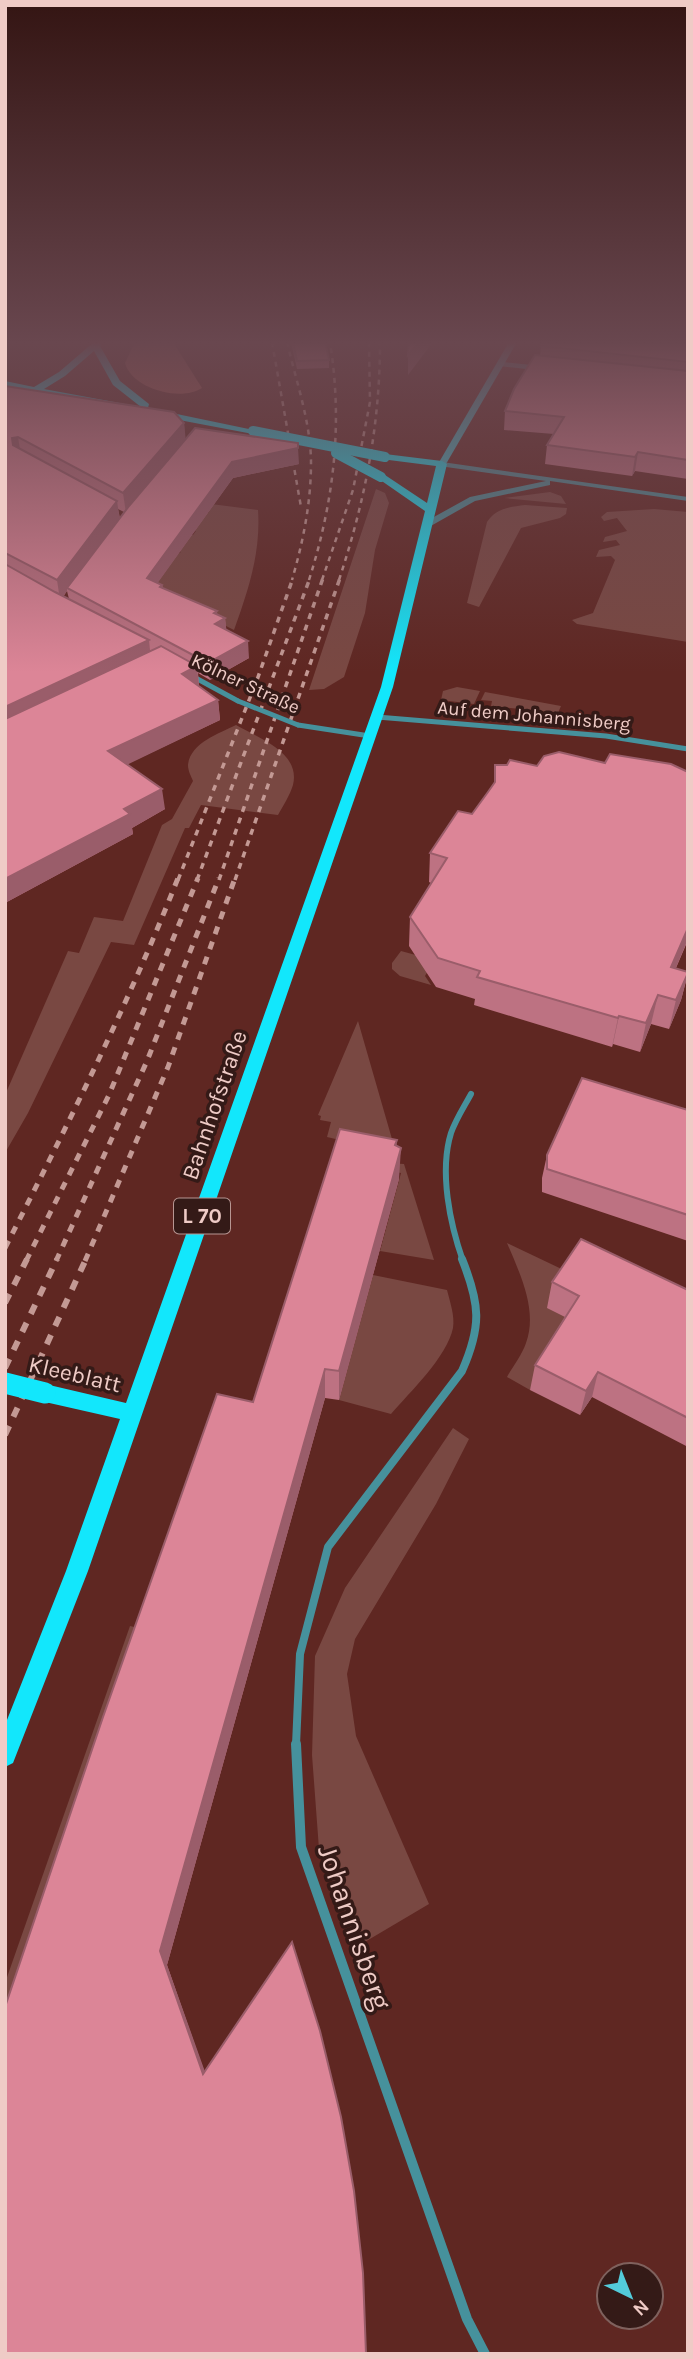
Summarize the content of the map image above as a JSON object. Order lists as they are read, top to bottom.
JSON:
{
  "streets": {
    "main road": ["Bahnhofstraße", "L 70", "Kleeblatt"],
    "street": ["Kölner Straße", "Auf dem Johannisberg", "Johannisberg"]
  },
  "crossings": [
    ["Kölner Straße", "Bahnhofstraße"],
    ["Auf dem Johannisberg", "Bahnhofstraße"],
    ["Bahnhofstraße", "Kleeblatt"]
  ],
  "north": "bottom right"
}
